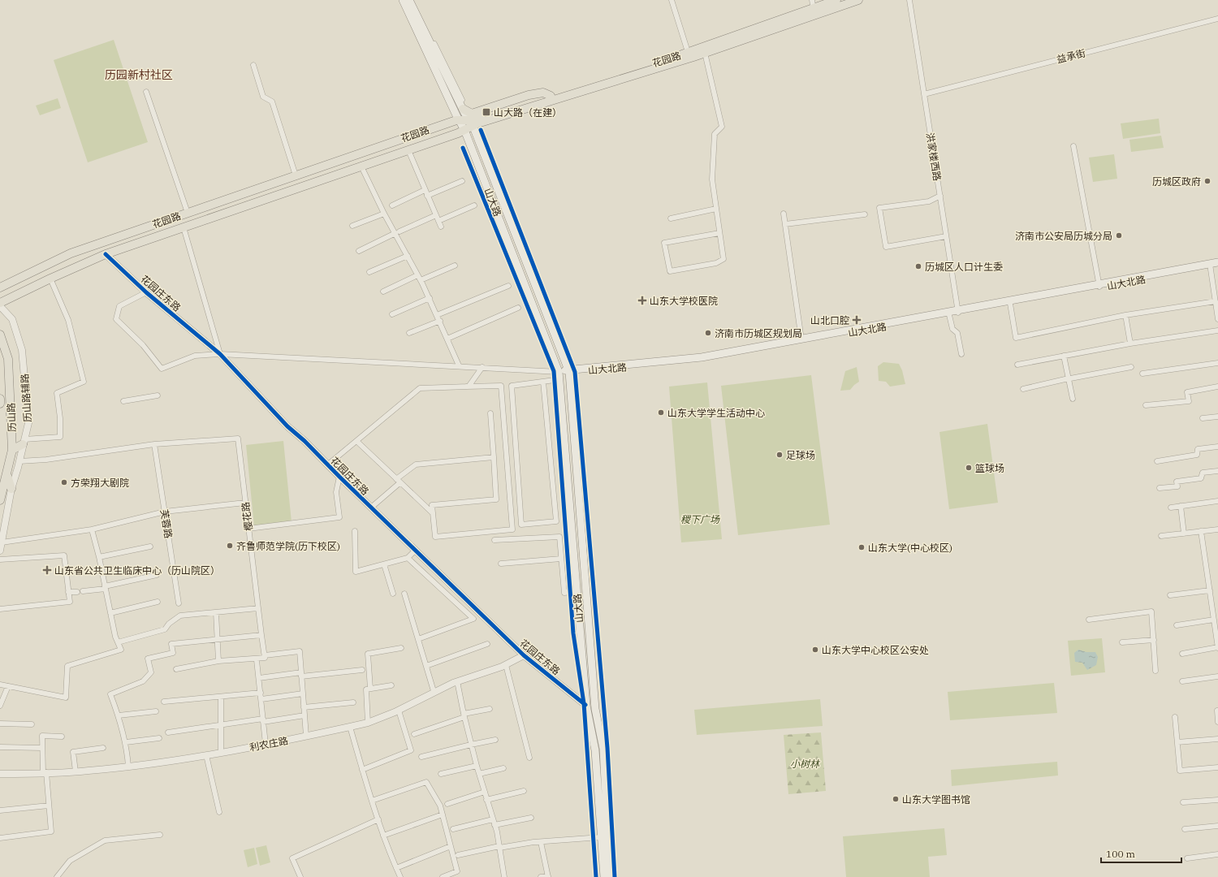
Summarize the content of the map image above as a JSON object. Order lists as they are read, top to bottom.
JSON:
{
  "streets": {
    "main road": [
      "花园路",
      "山大路",
      "山大北路",
      "历山路"
    ],
    "street": [
      "益承街",
      "洪家楼西路",
      "花园庄东路",
      "历山路辅路",
      "樱花路",
      "芙蓉路",
      "利农庄路"
    ]
  },
  "crossings": [
    ["益承街", "洪家楼西路"],
    ["花园路", "山大路"],
    ["花园路", "花园庄东路"],
    ["洪家楼西路", "山大北路"],
    ["山大路", "山大北路"],
    ["山大路", "花园庄东路"],
    ["花园庄东路", "利农庄路"],
    ["樱花路", "芙蓉路"]
  ],
  "districts": ["历园新村社区"],
  "parks": ["稷下广场", "小树林"],
  "places": {
    "transit": ["山大路（在建）"],
    "other": [
      "历城区政府",
      "济南市公安局历城分局",
      "历城区人口计生委",
      "济南市历城区规划局",
      "山东大学学生活动中心",
      "足球场",
      "篮球场",
      "方荣翔大剧院",
      "齐鲁师范学院(历下校区)",
      "山东大学(中心校区)",
      "山东大学中心校区公安处",
      "山东大学图书馆"
    ],
    "health": ["山东大学校医院", "山北口腔", "山东省公共卫生临床中心（历山院区）"]
  },
  "scale_bar": "100 m"
}
